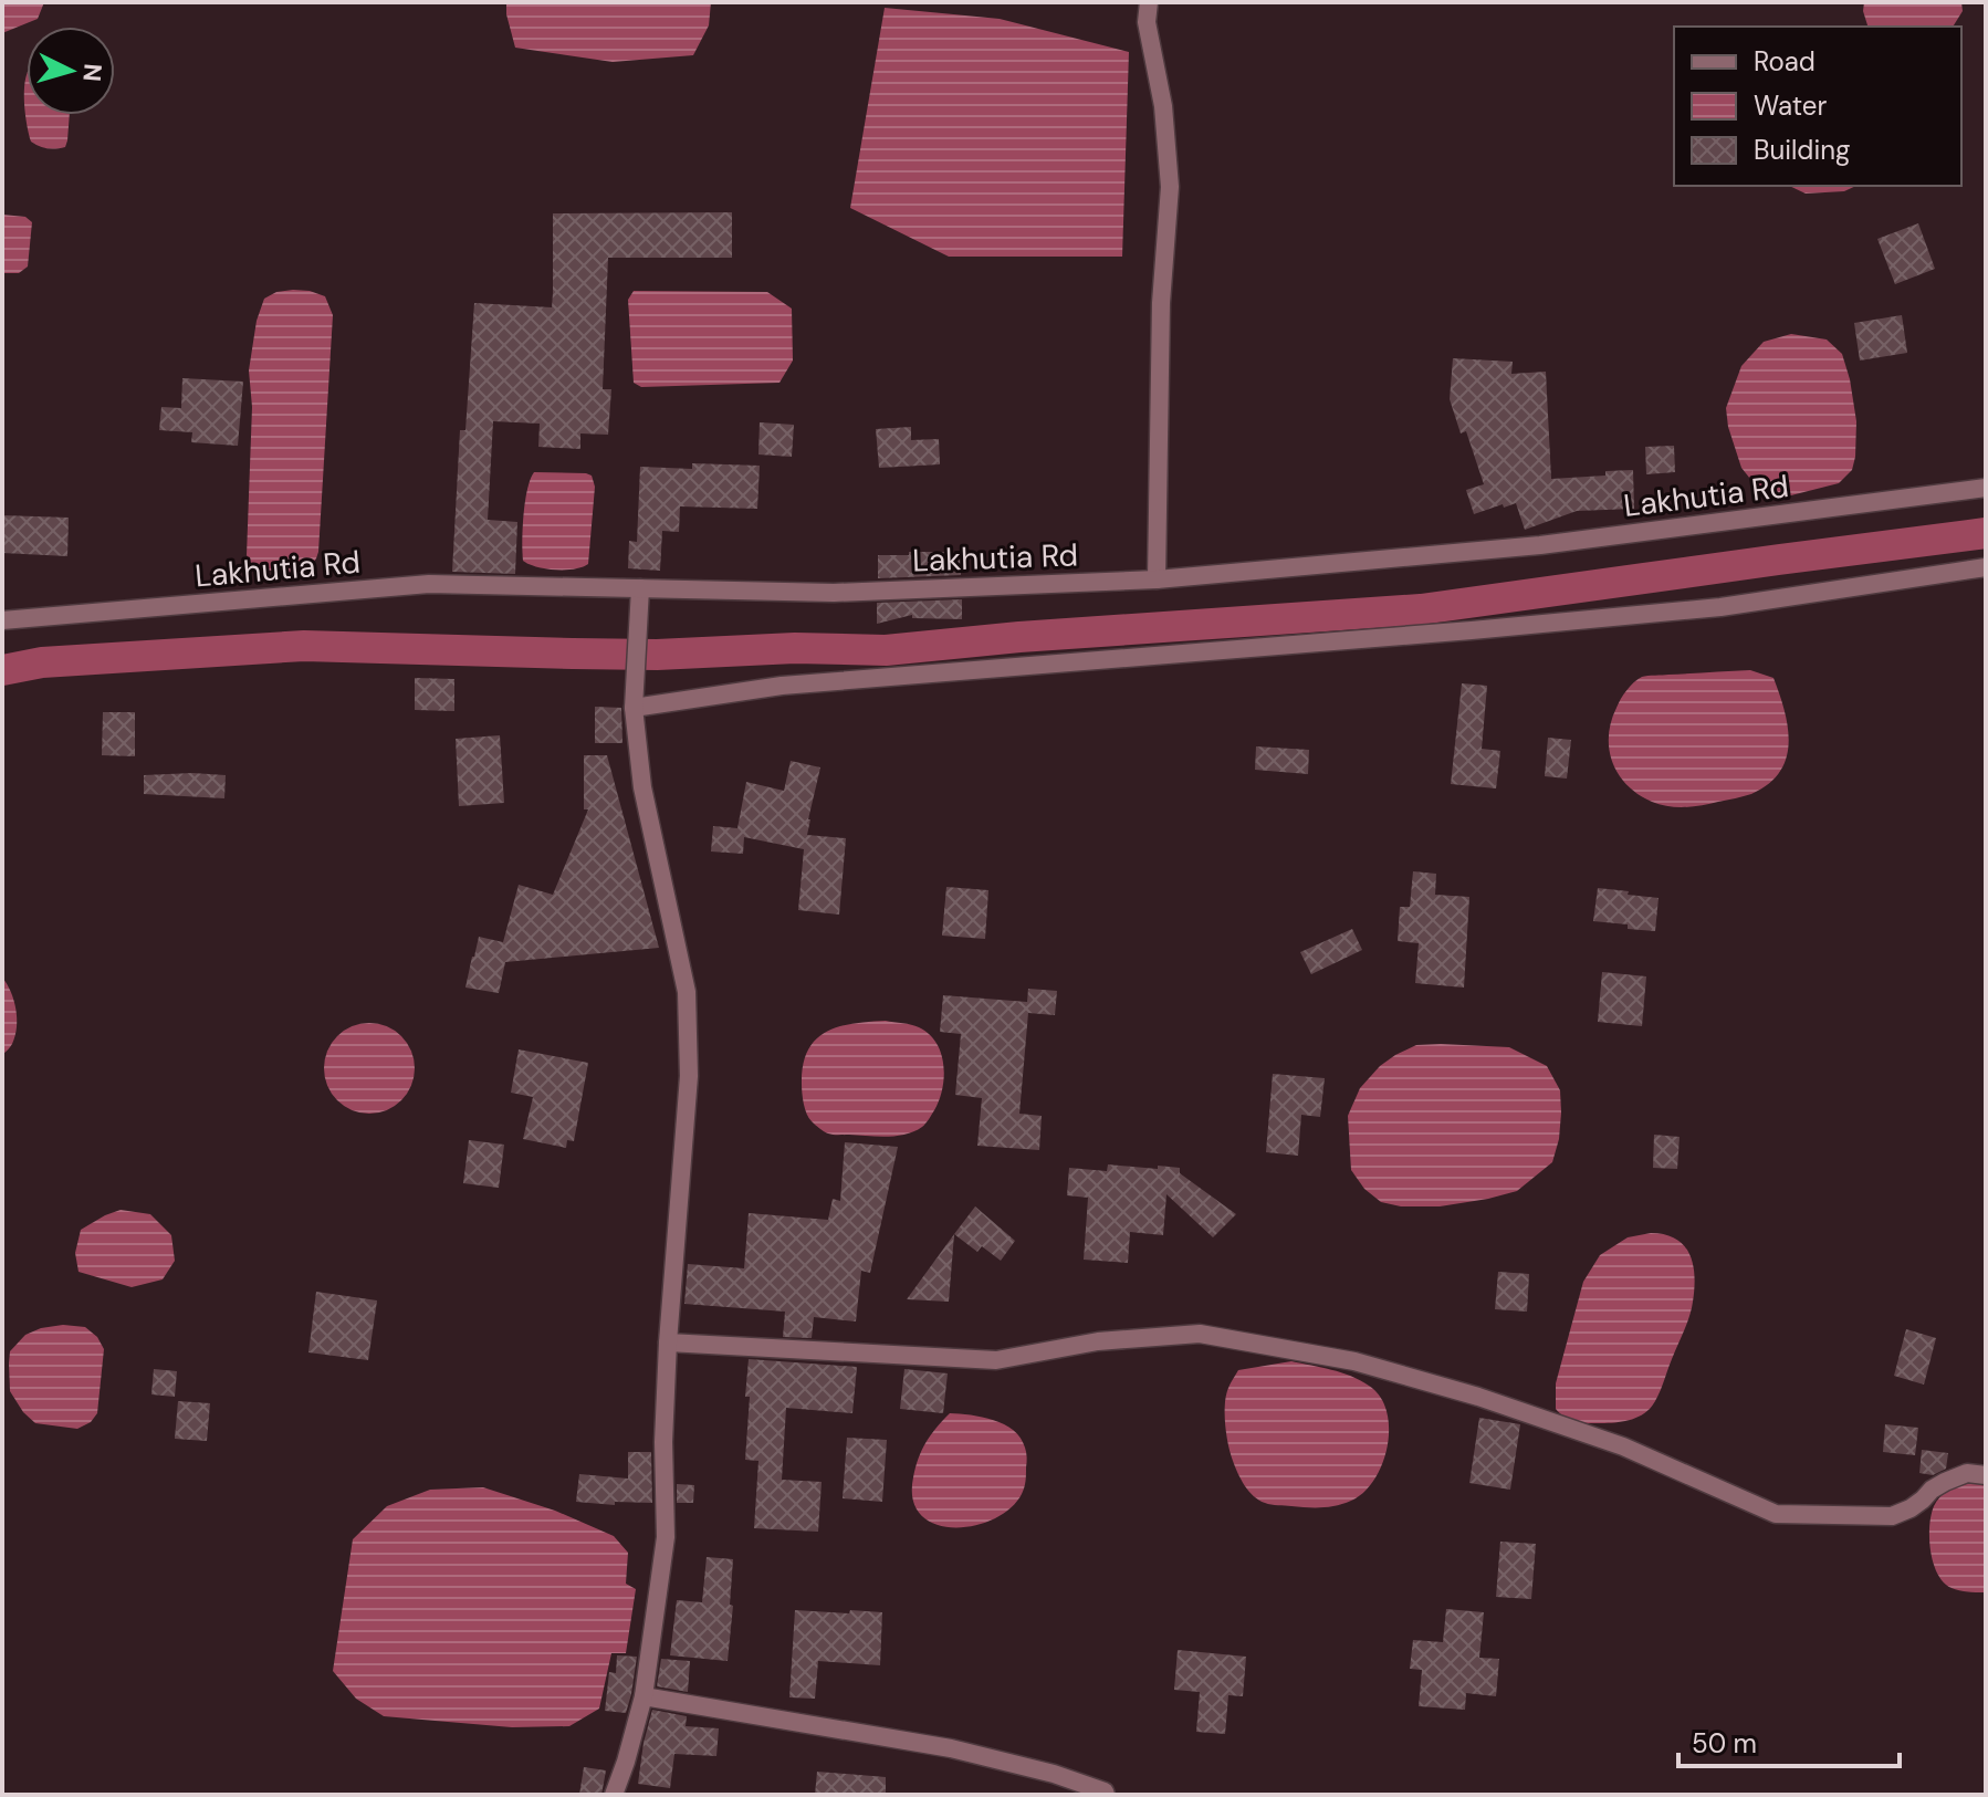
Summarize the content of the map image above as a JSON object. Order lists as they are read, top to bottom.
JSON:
{
  "streets": {
    "street": ["Lakhutia Rd"]
  },
  "legend": ["Road", "Water", "Building"],
  "scale_bar": "50 m",
  "north": "right"
}
